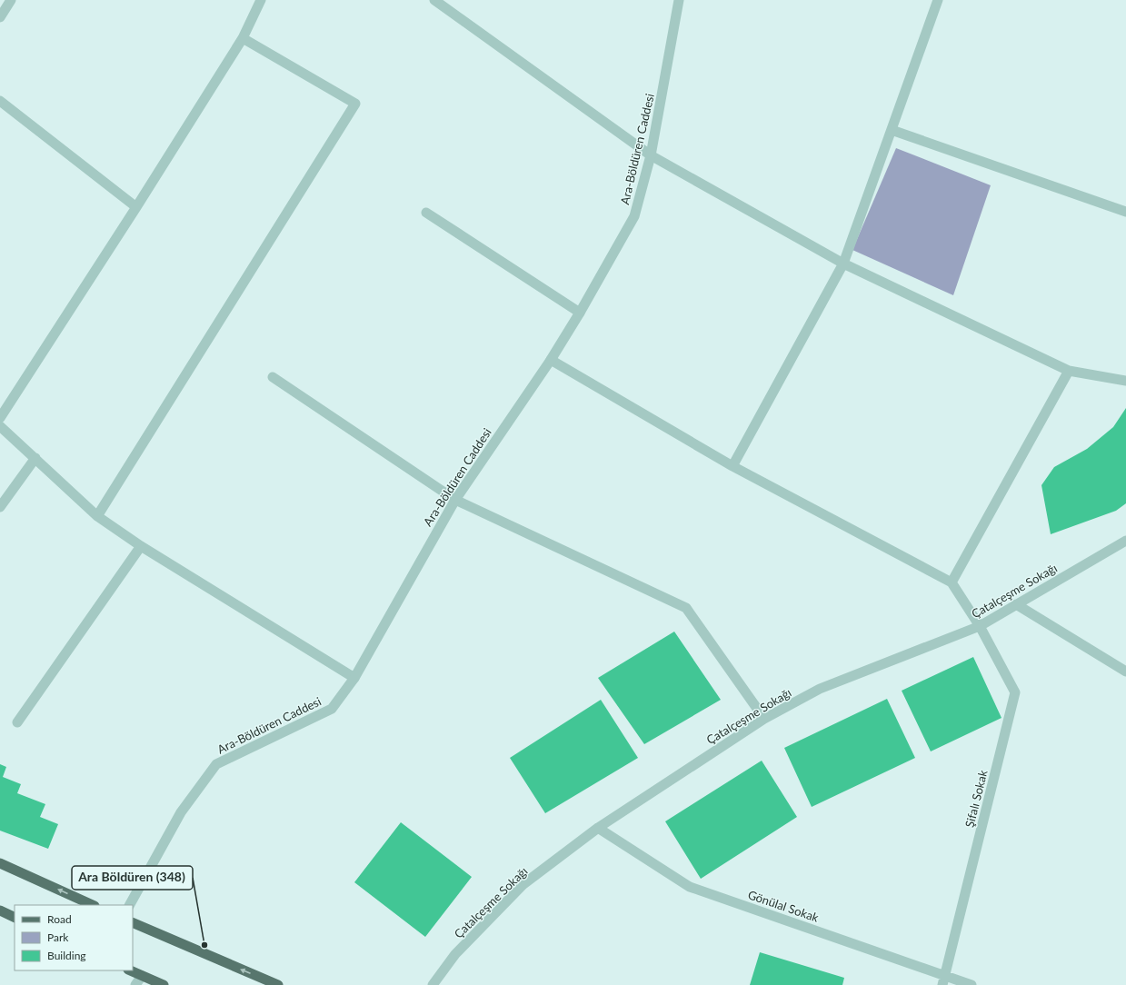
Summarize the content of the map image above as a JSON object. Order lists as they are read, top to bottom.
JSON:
{
  "streets": {
    "street": [
      "Ara-Böldüren Caddesi",
      "Çatalçeşme Sokağı",
      "Şifalı Sokak",
      "Gönülal Sokak"
    ]
  },
  "crossings": [
    ["Çatalçeşme Sokağı", "Şifalı Sokak"],
    ["Çatalçeşme Sokağı", "Gönülal Sokak"],
    ["Şifalı Sokak", "Gönülal Sokak"]
  ],
  "places": ["Ara Böldüren (348)"],
  "legend": ["Road", "Park", "Building"]
}
